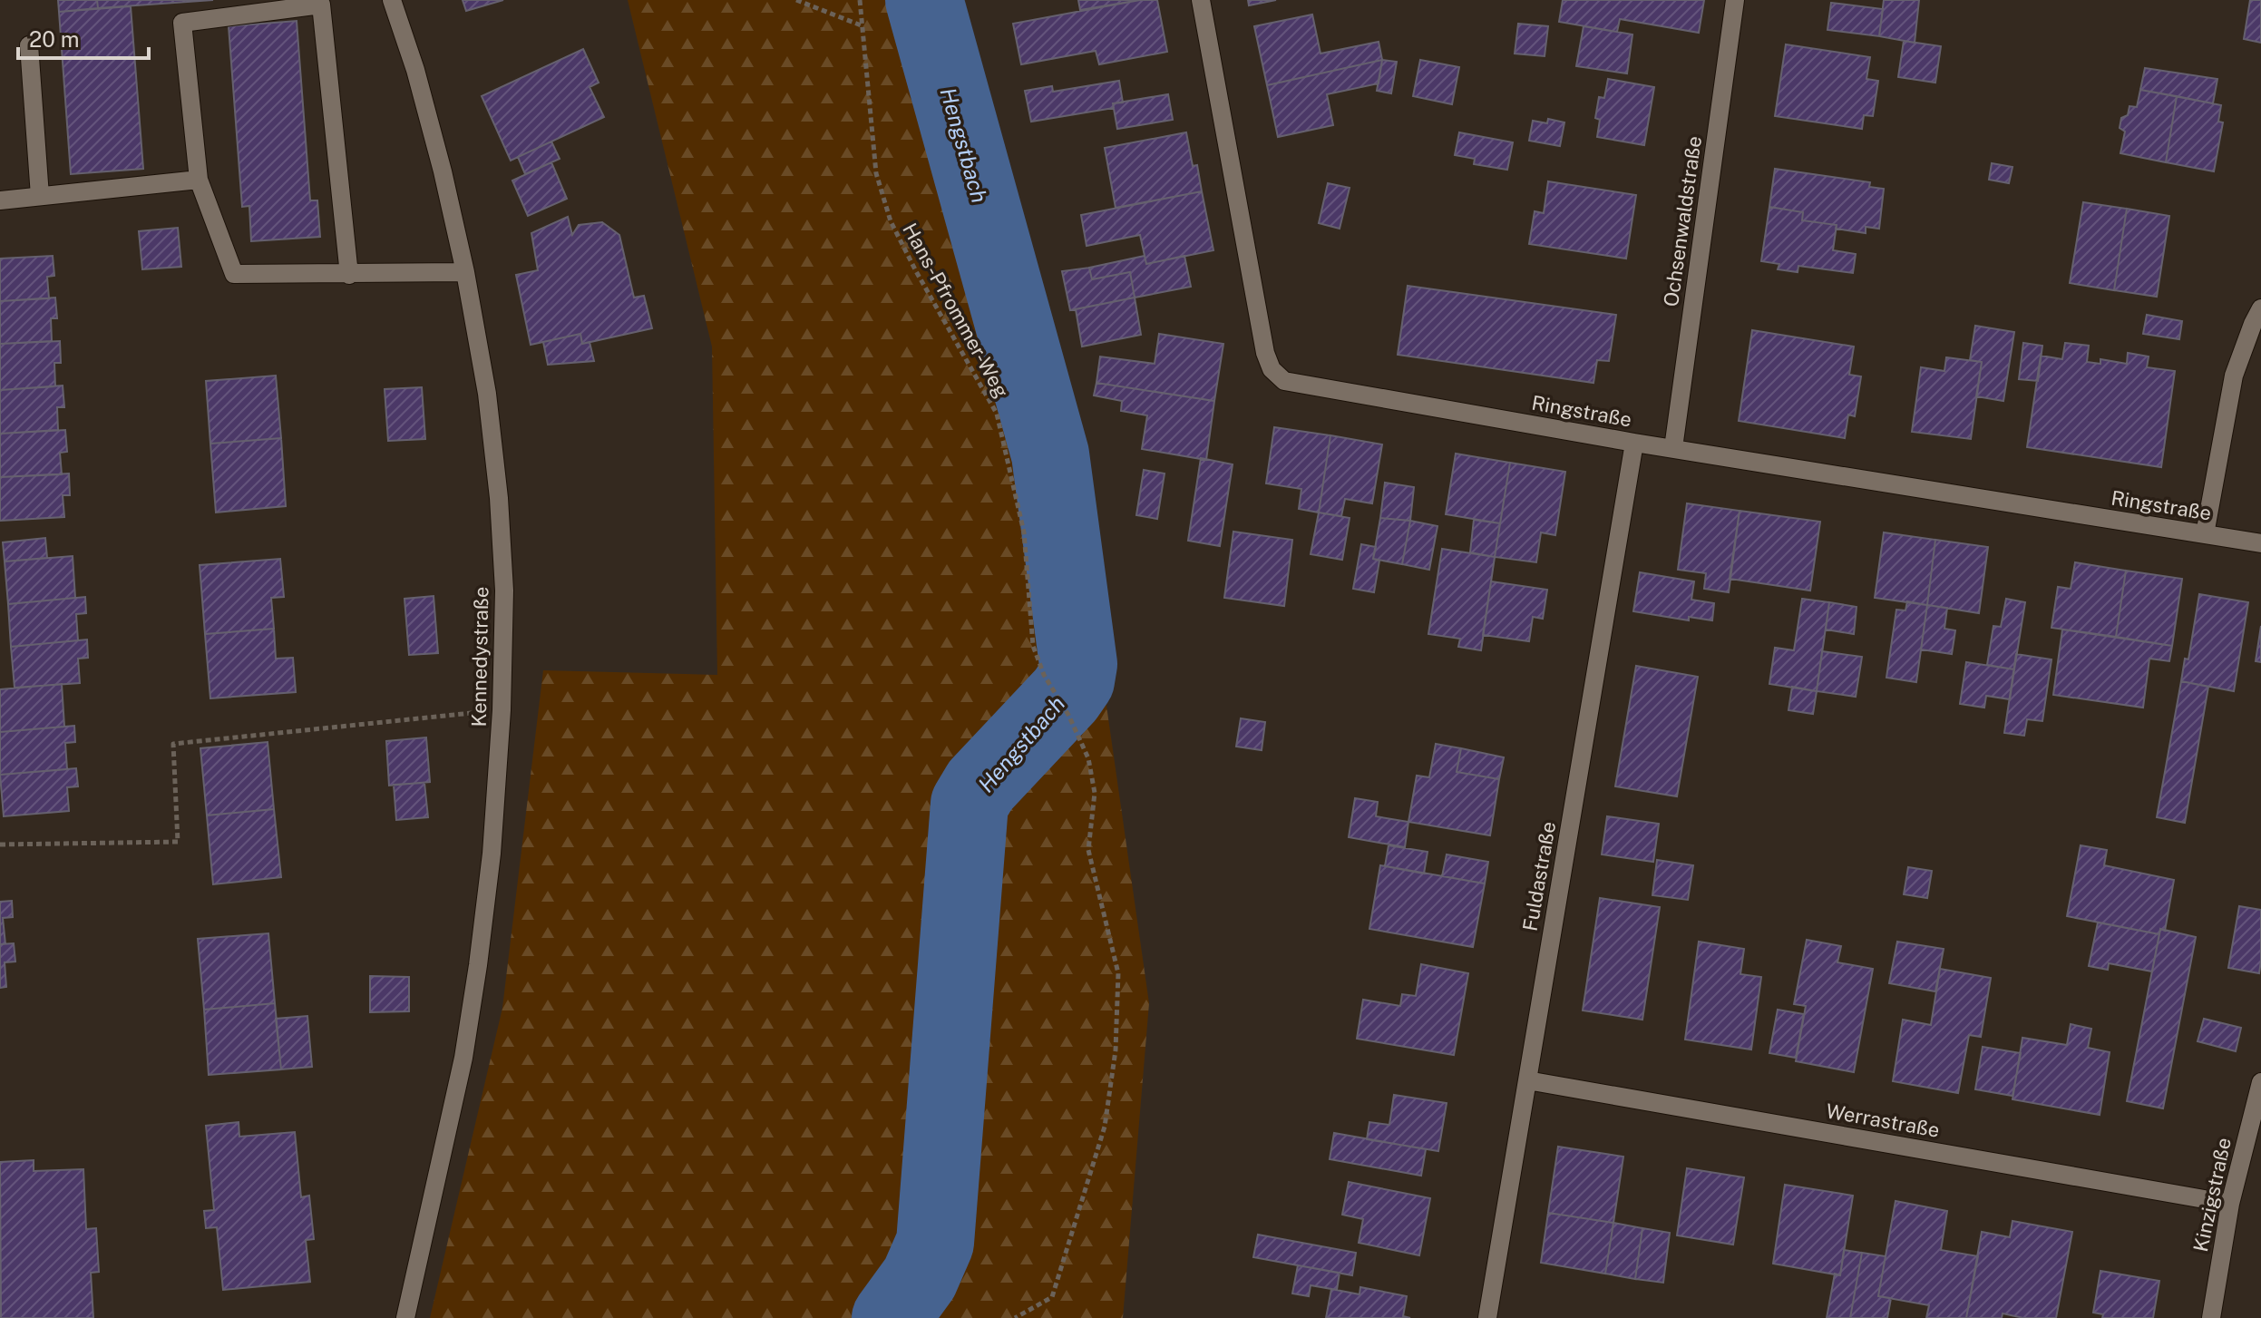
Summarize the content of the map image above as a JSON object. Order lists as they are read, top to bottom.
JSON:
{
  "streets": {
    "street": [
      "Ochsenwaldstraße",
      "Ringstraße",
      "Kennedystraße",
      "Fuldastraße",
      "Werrastraße",
      "Kinzigstraße"
    ],
    "path": ["Hans-Pfrommer-Weg"]
  },
  "crossings": [
    ["Ochsenwaldstraße", "Ringstraße"],
    ["Ringstraße", "Fuldastraße"],
    ["Fuldastraße", "Werrastraße"],
    ["Werrastraße", "Kinzigstraße"]
  ],
  "water": ["Hengstbach"],
  "scale_bar": "20 m"
}
